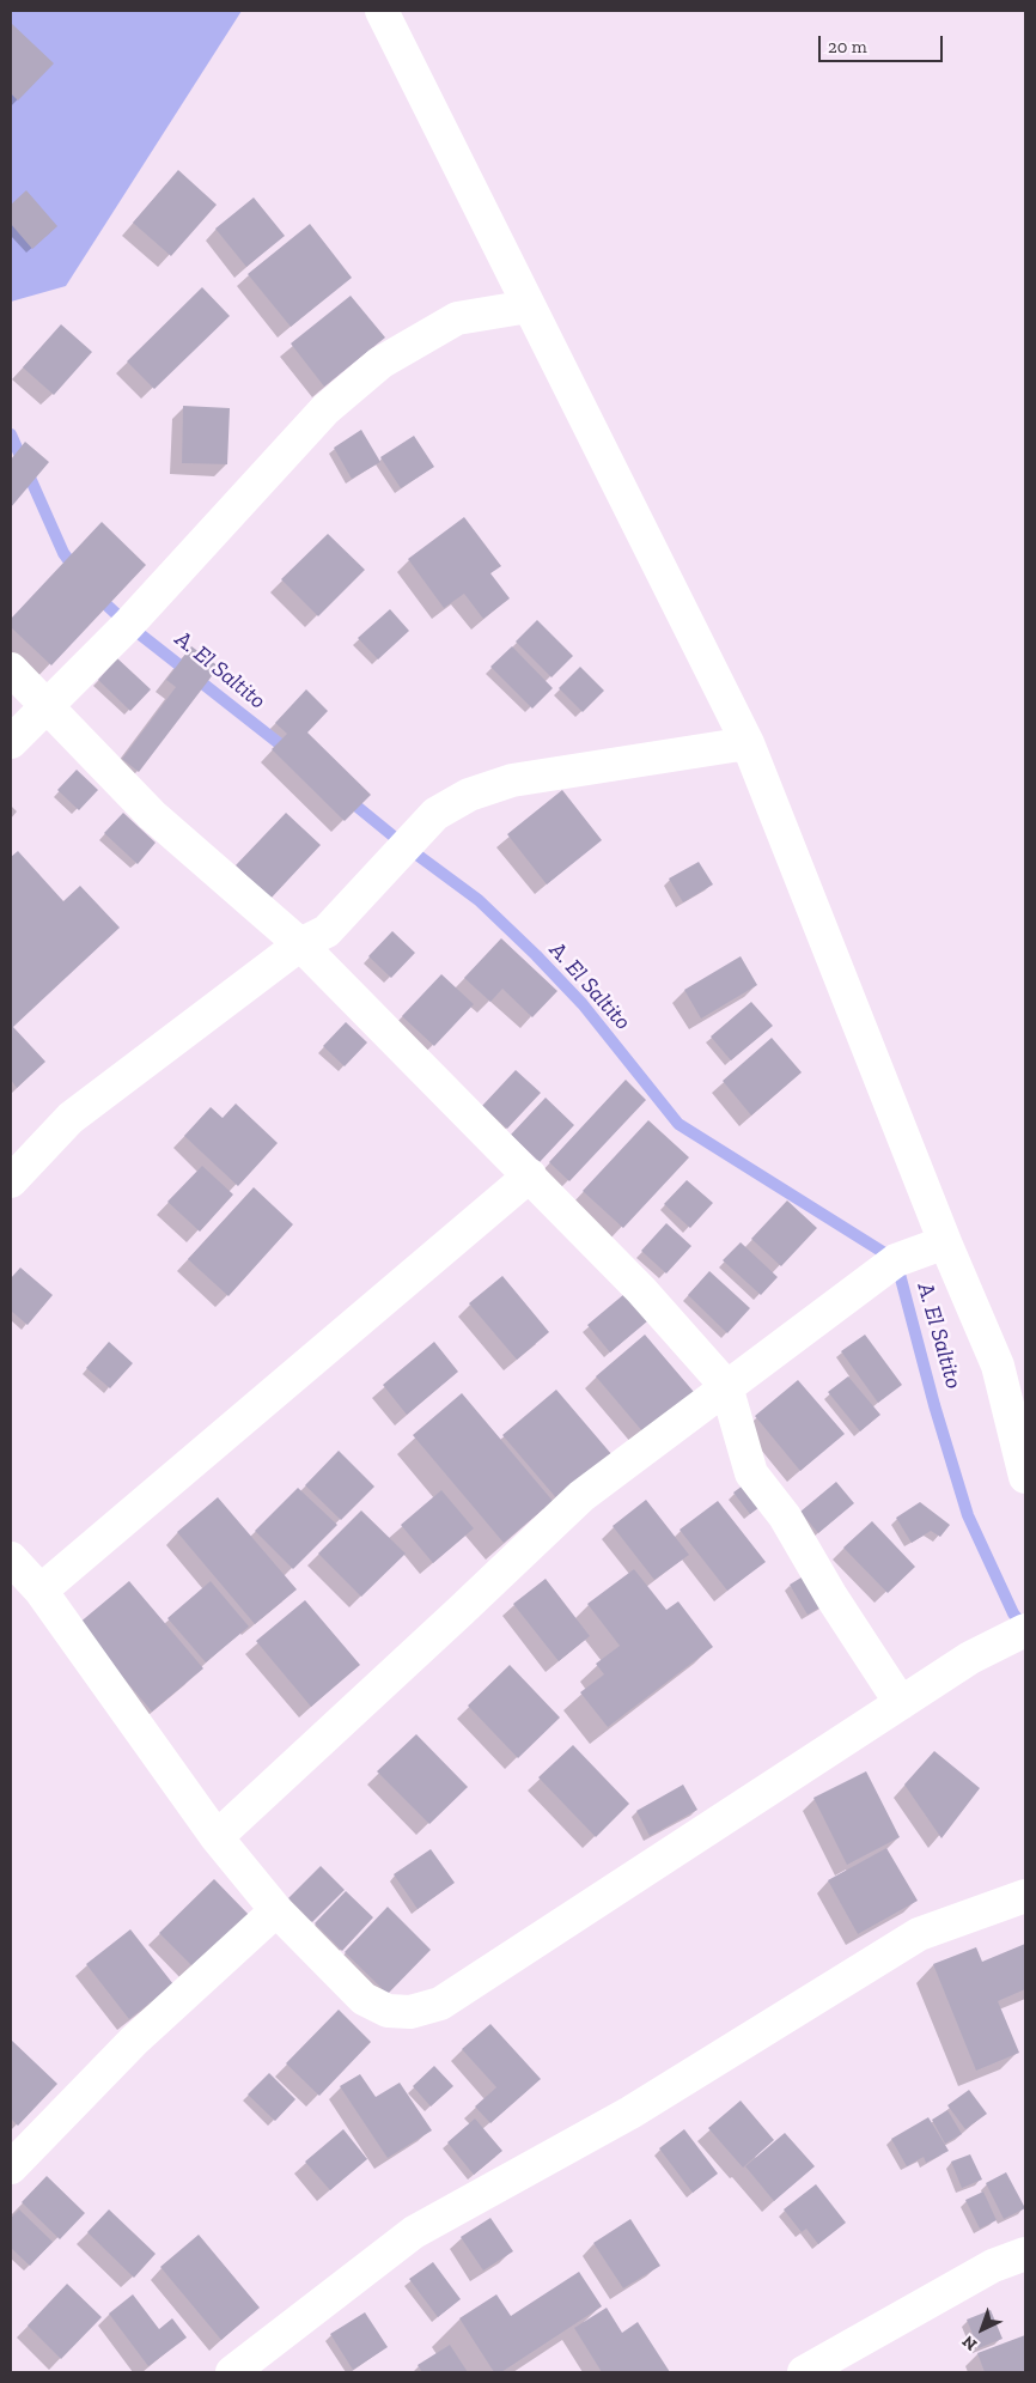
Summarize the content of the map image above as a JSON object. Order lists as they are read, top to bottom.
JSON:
{
  "water": ["A. El Saltito"],
  "scale_bar": "20 m",
  "north": "bottom left"
}
